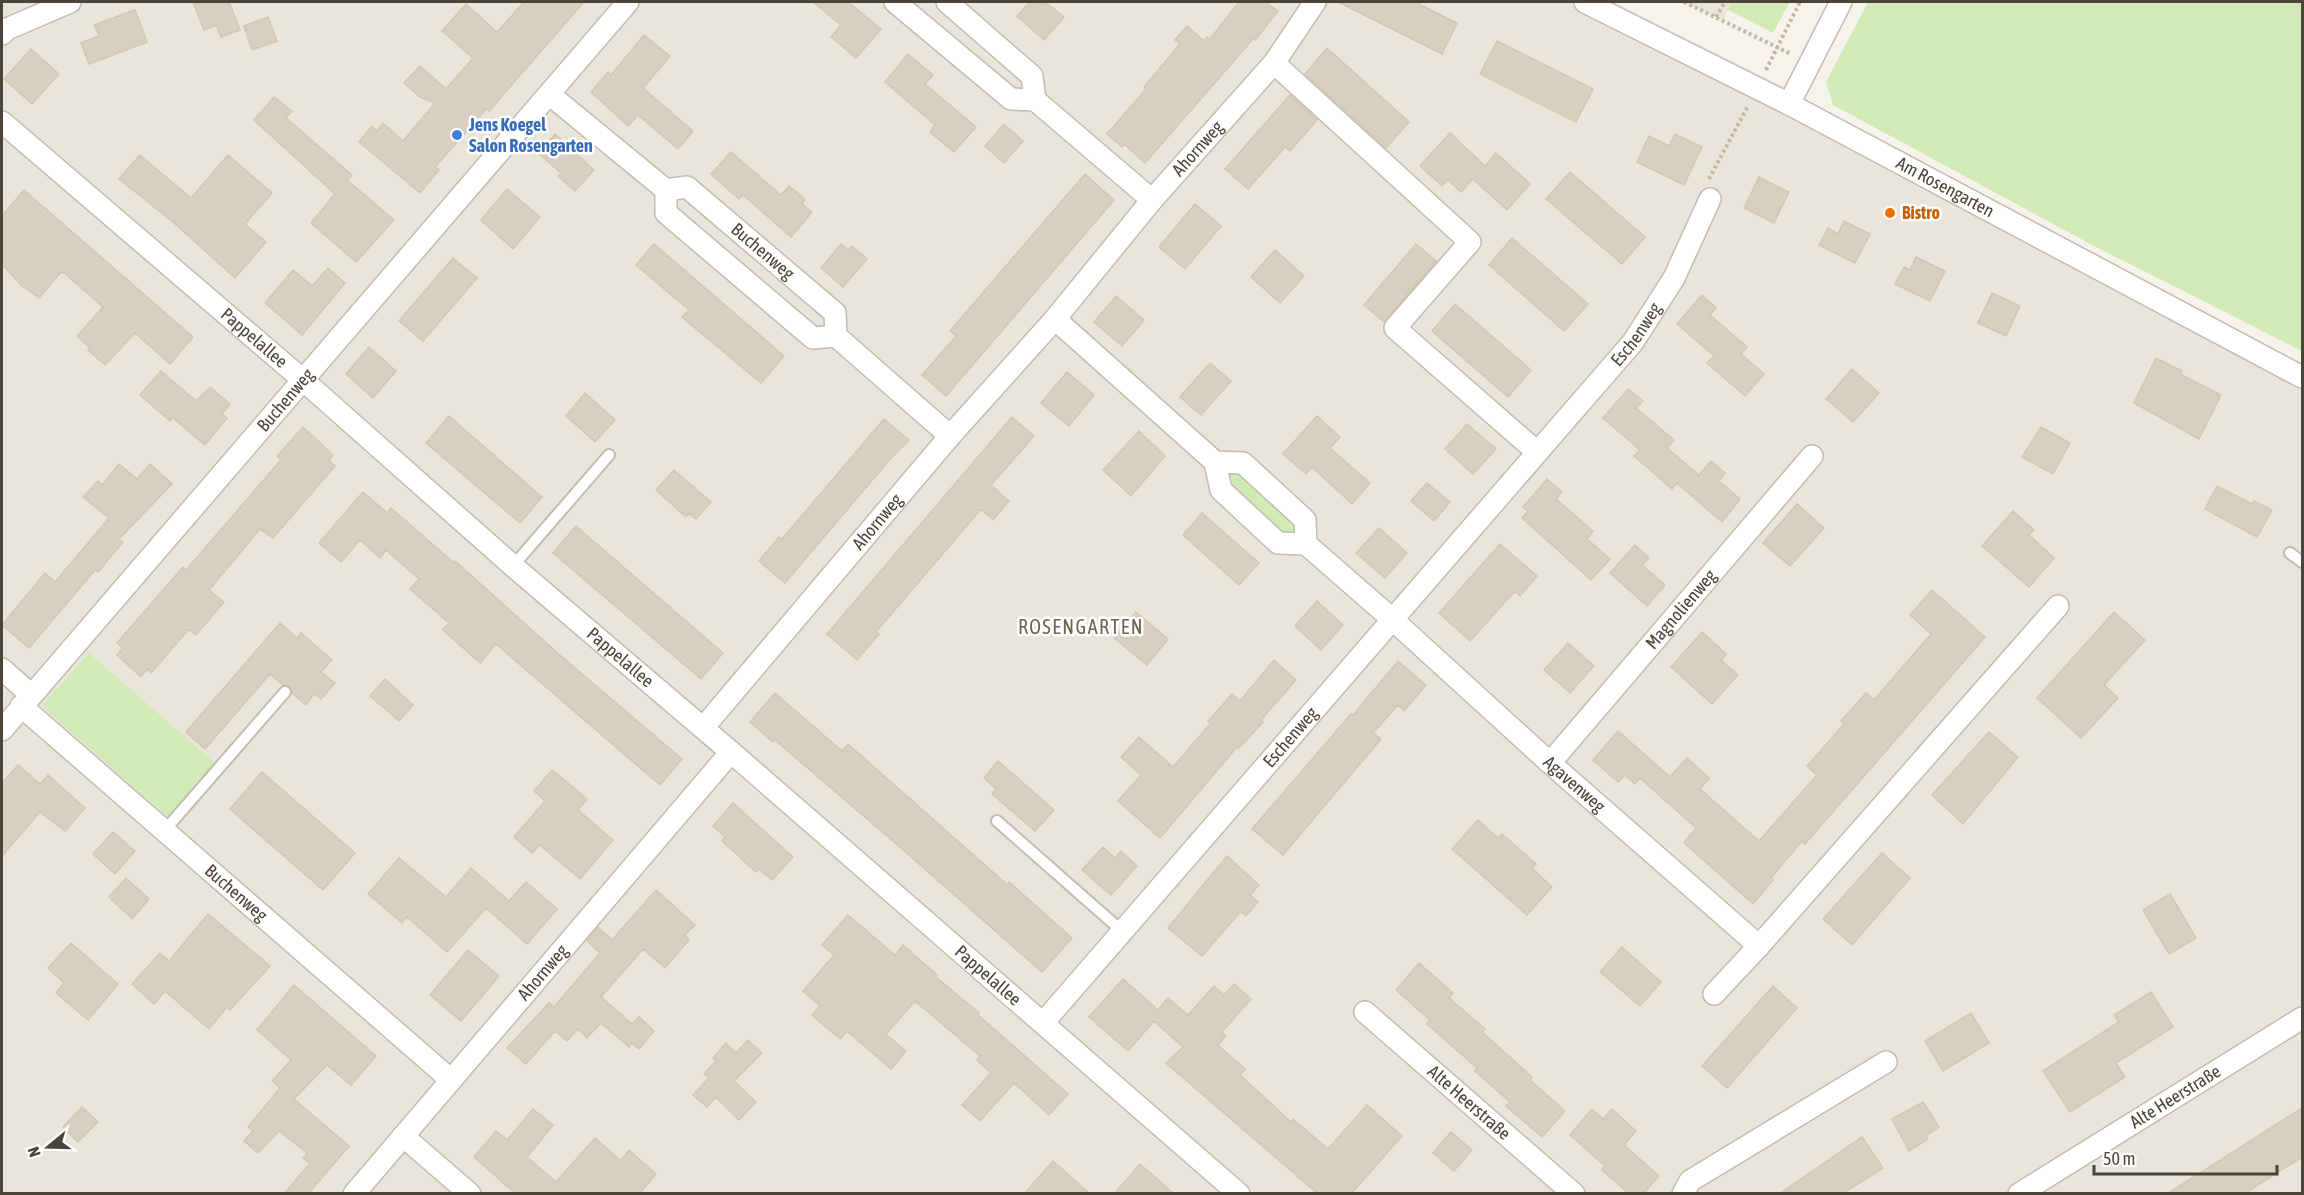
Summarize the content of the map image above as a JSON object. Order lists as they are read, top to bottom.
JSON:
{
  "streets": {
    "street": [
      "Ahornweg",
      "Am Rosengarten",
      "Buchenweg",
      "Eschenweg",
      "Pappelallee",
      "Magnolienweg",
      "Agavenweg",
      "Alte Heerstraße"
    ]
  },
  "crossings": [
    ["Ahornweg", "Buchenweg"],
    ["Ahornweg", "Pappelallee"],
    ["Buchenweg", "Pappelallee"],
    ["Eschenweg", "Pappelallee"],
    ["Eschenweg", "Agavenweg"],
    ["Magnolienweg", "Agavenweg"]
  ],
  "districts": ["ROSENGARTEN"],
  "places": ["Jens Koegel Salon Rosengarten", "Bistro"],
  "scale_bar": "50 m",
  "north": "left"
}
